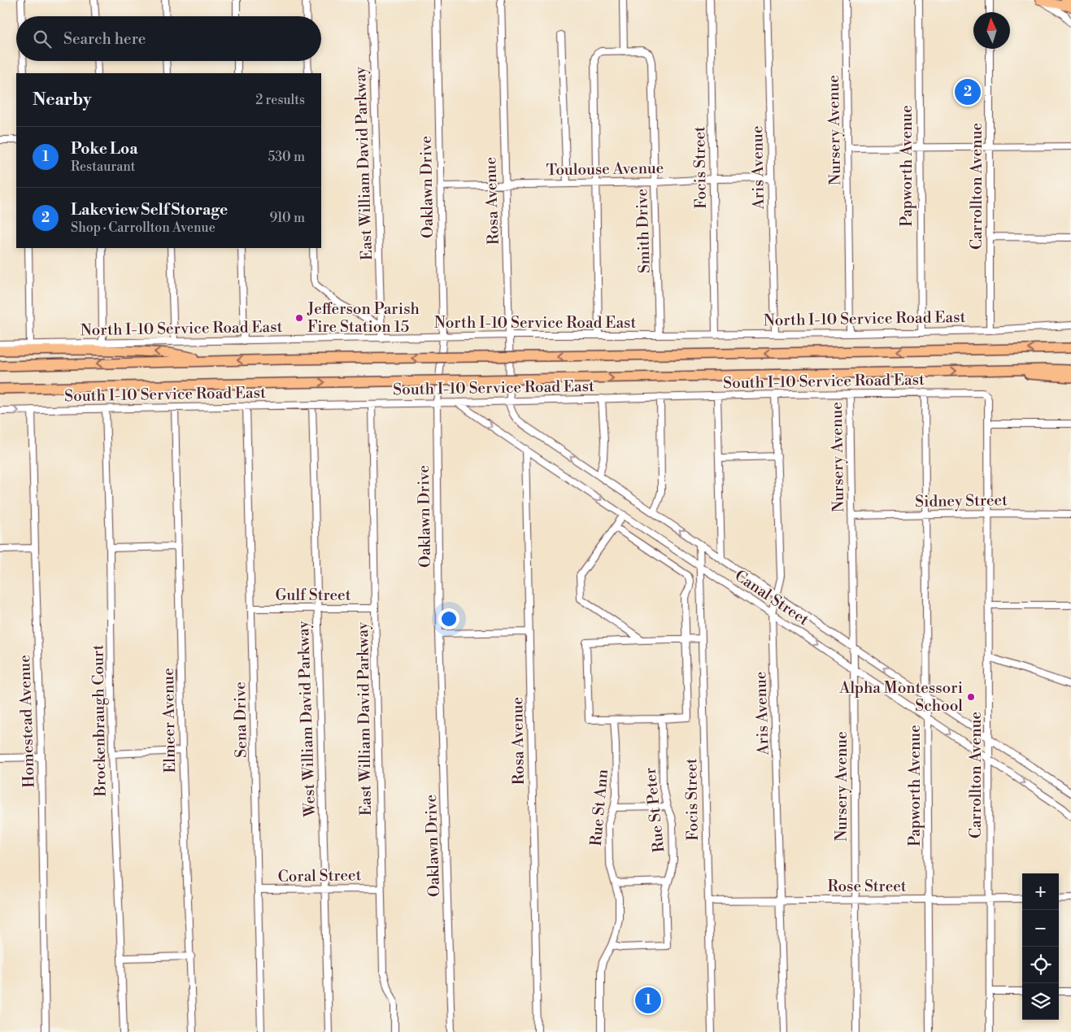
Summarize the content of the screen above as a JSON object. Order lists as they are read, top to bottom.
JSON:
{
  "streets": {
    "street": [
      "Nursery Avenue",
      "East William David Parkway",
      "Papworth Avenue",
      "Focis Street",
      "Aris Avenue",
      "Toulouse Avenue",
      "Carrollton Avenue",
      "Oaklawn Drive",
      "Rosa Avenue",
      "Smith Drive",
      "North I-10 Service Road East",
      "South I-10 Service Road East",
      "Sidney Street",
      "Gulf Street",
      "Canal Street",
      "West William David Parkway",
      "Sena Drive",
      "Brockenbraugh Court",
      "Elmeer Avenue",
      "Homestead Avenue",
      "Rue St Ann",
      "Rue St Peter",
      "Coral Street",
      "Rose Street"
    ]
  },
  "crossings": [
    ["Nursery Avenue", "North I-10 Service Road East"],
    ["Nursery Avenue", "South I-10 Service Road East"],
    ["Nursery Avenue", "Sidney Street"],
    ["Nursery Avenue", "Canal Street"],
    ["Nursery Avenue", "Rose Street"],
    ["East William David Parkway", "South I-10 Service Road East"],
    ["East William David Parkway", "Gulf Street"],
    ["East William David Parkway", "Coral Street"],
    ["Papworth Avenue", "North I-10 Service Road East"],
    ["Papworth Avenue", "South I-10 Service Road East"],
    ["Papworth Avenue", "Sidney Street"],
    ["Papworth Avenue", "Canal Street"],
    ["Papworth Avenue", "Rose Street"],
    ["Focis Street", "Toulouse Avenue"],
    ["Focis Street", "North I-10 Service Road East"],
    ["Focis Street", "Canal Street"],
    ["Focis Street", "Rose Street"],
    ["Aris Avenue", "Toulouse Avenue"],
    ["Aris Avenue", "North I-10 Service Road East"],
    ["Aris Avenue", "South I-10 Service Road East"],
    ["Aris Avenue", "Canal Street"],
    ["Aris Avenue", "Rose Street"],
    ["Toulouse Avenue", "Oaklawn Drive"],
    ["Toulouse Avenue", "Rosa Avenue"],
    ["Toulouse Avenue", "Smith Drive"],
    ["Carrollton Avenue", "North I-10 Service Road East"],
    ["Carrollton Avenue", "South I-10 Service Road East"],
    ["Carrollton Avenue", "Sidney Street"],
    ["Carrollton Avenue", "Canal Street"],
    ["Carrollton Avenue", "Rose Street"],
    ["Oaklawn Drive", "North I-10 Service Road East"],
    ["Oaklawn Drive", "South I-10 Service Road East"],
    ["Rosa Avenue", "North I-10 Service Road East"],
    ["Rosa Avenue", "South I-10 Service Road East"],
    ["Rosa Avenue", "Canal Street"],
    ["Smith Drive", "North I-10 Service Road East"],
    ["South I-10 Service Road East", "Canal Street"],
    ["South I-10 Service Road East", "West William David Parkway"],
    ["South I-10 Service Road East", "Sena Drive"],
    ["South I-10 Service Road East", "Brockenbraugh Court"],
    ["South I-10 Service Road East", "Elmeer Avenue"],
    ["South I-10 Service Road East", "Homestead Avenue"],
    ["Gulf Street", "West William David Parkway"],
    ["Gulf Street", "Sena Drive"],
    ["West William David Parkway", "Coral Street"],
    ["Sena Drive", "Coral Street"],
    ["Rue St Ann", "Rue St Peter"]
  ],
  "places": ["Jefferson Parish Fire Station 15", "Alpha Montessori School"],
  "north": "top",
  "page": {
    "search": "Search here",
    "heading": ["Nearby", "2 results"],
    "pins": ["2", "1"],
    "list": [
      {
        "mark": "1",
        "name": "Poke Loa",
        "note": "Restaurant",
        "value": "530 m"
      },
      {
        "mark": "2",
        "name": "Lakeview Self Storage",
        "note": "Shop · Carrollton Avenue",
        "value": "910 m"
      }
    ],
    "map_buttons": ["+", "−"]
  }
}
